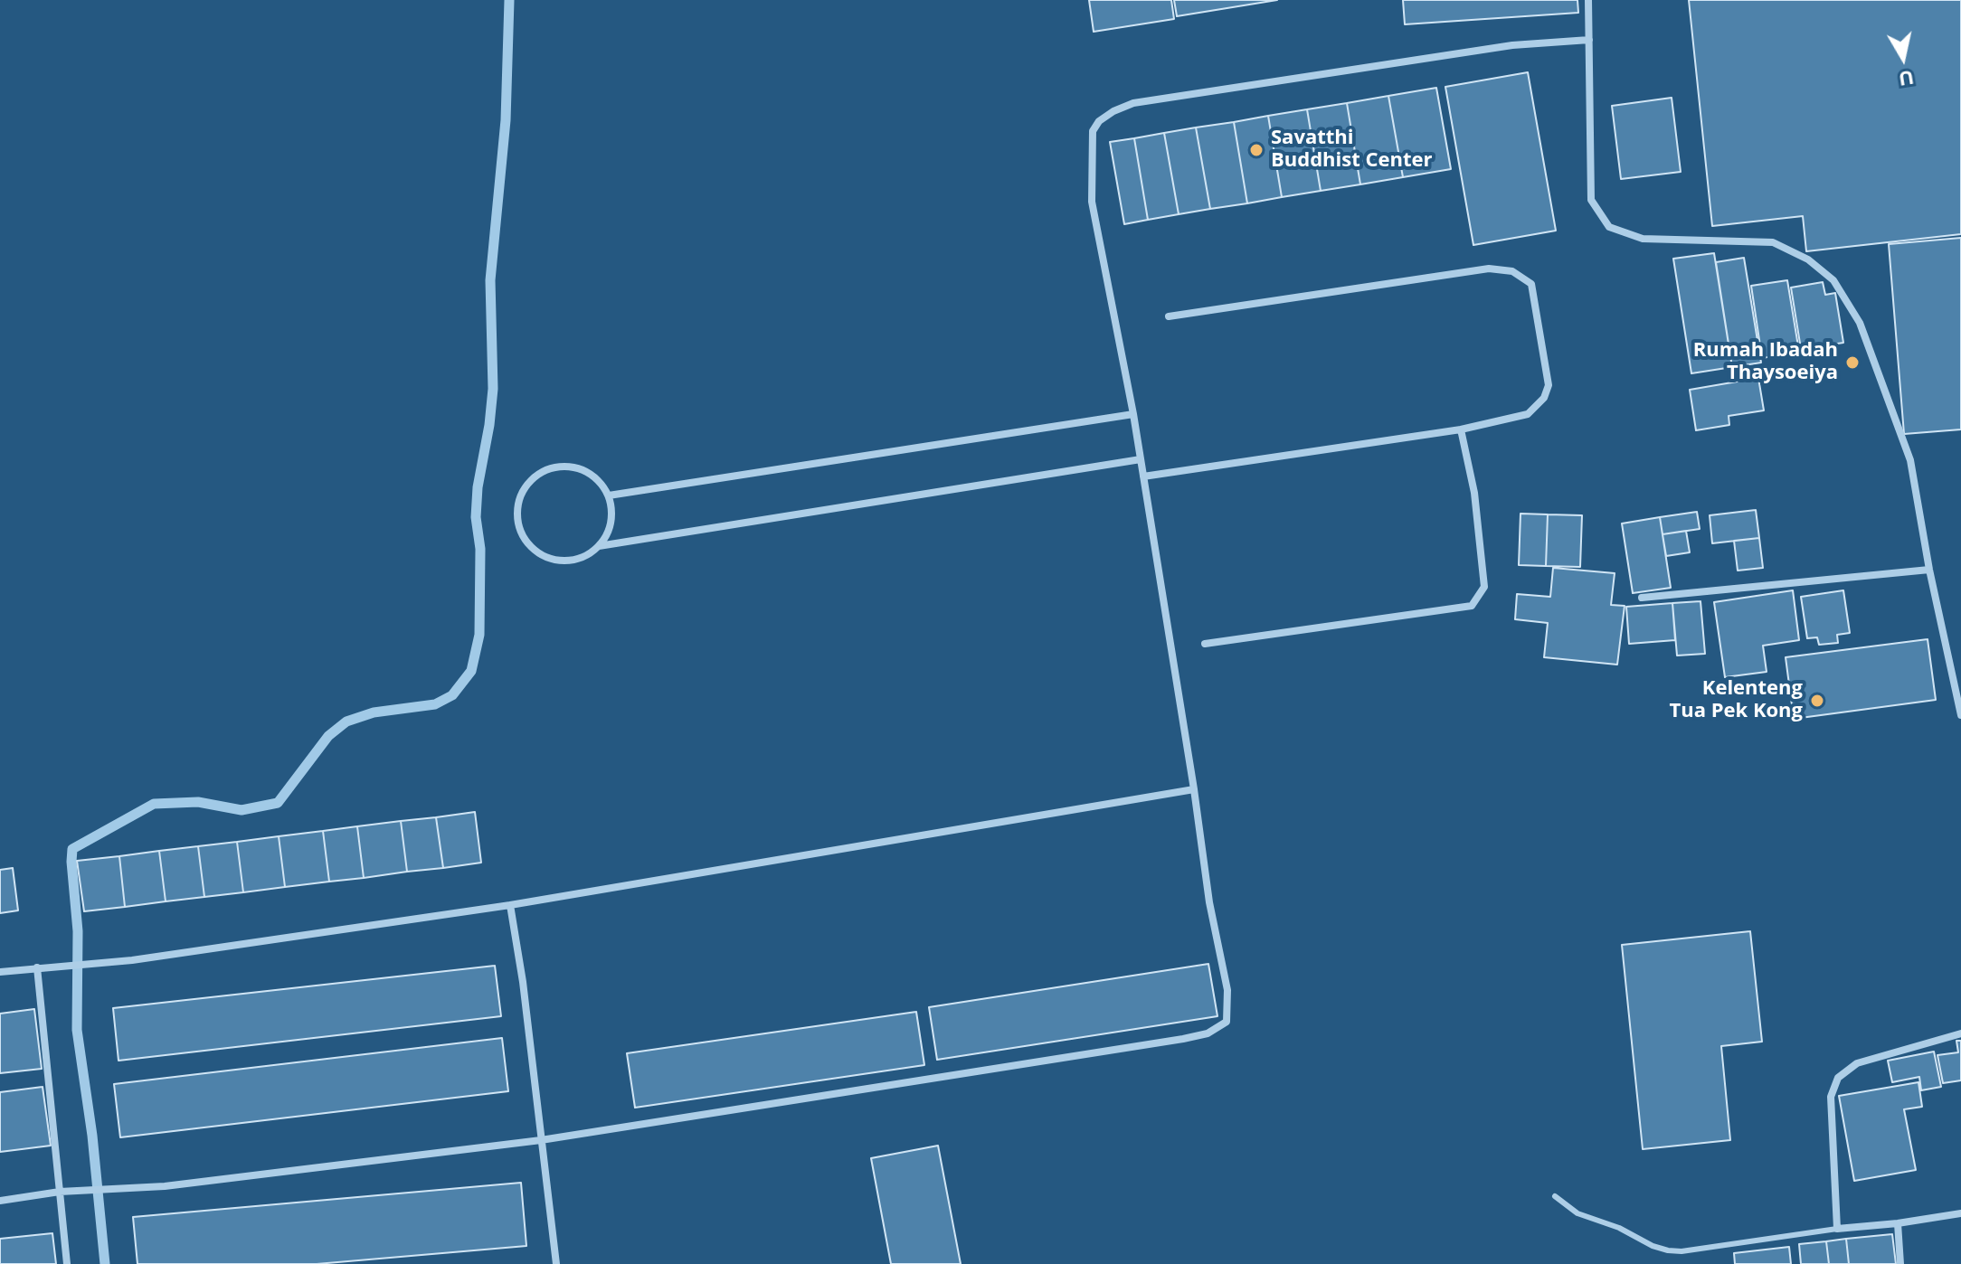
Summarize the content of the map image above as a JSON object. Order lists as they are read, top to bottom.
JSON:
{
  "places": ["Savatthi Buddhist Center", "Rumah Ibadah Thaysoeiya", "Kelenteng Tua Pek Kong"],
  "north": "bottom"
}
